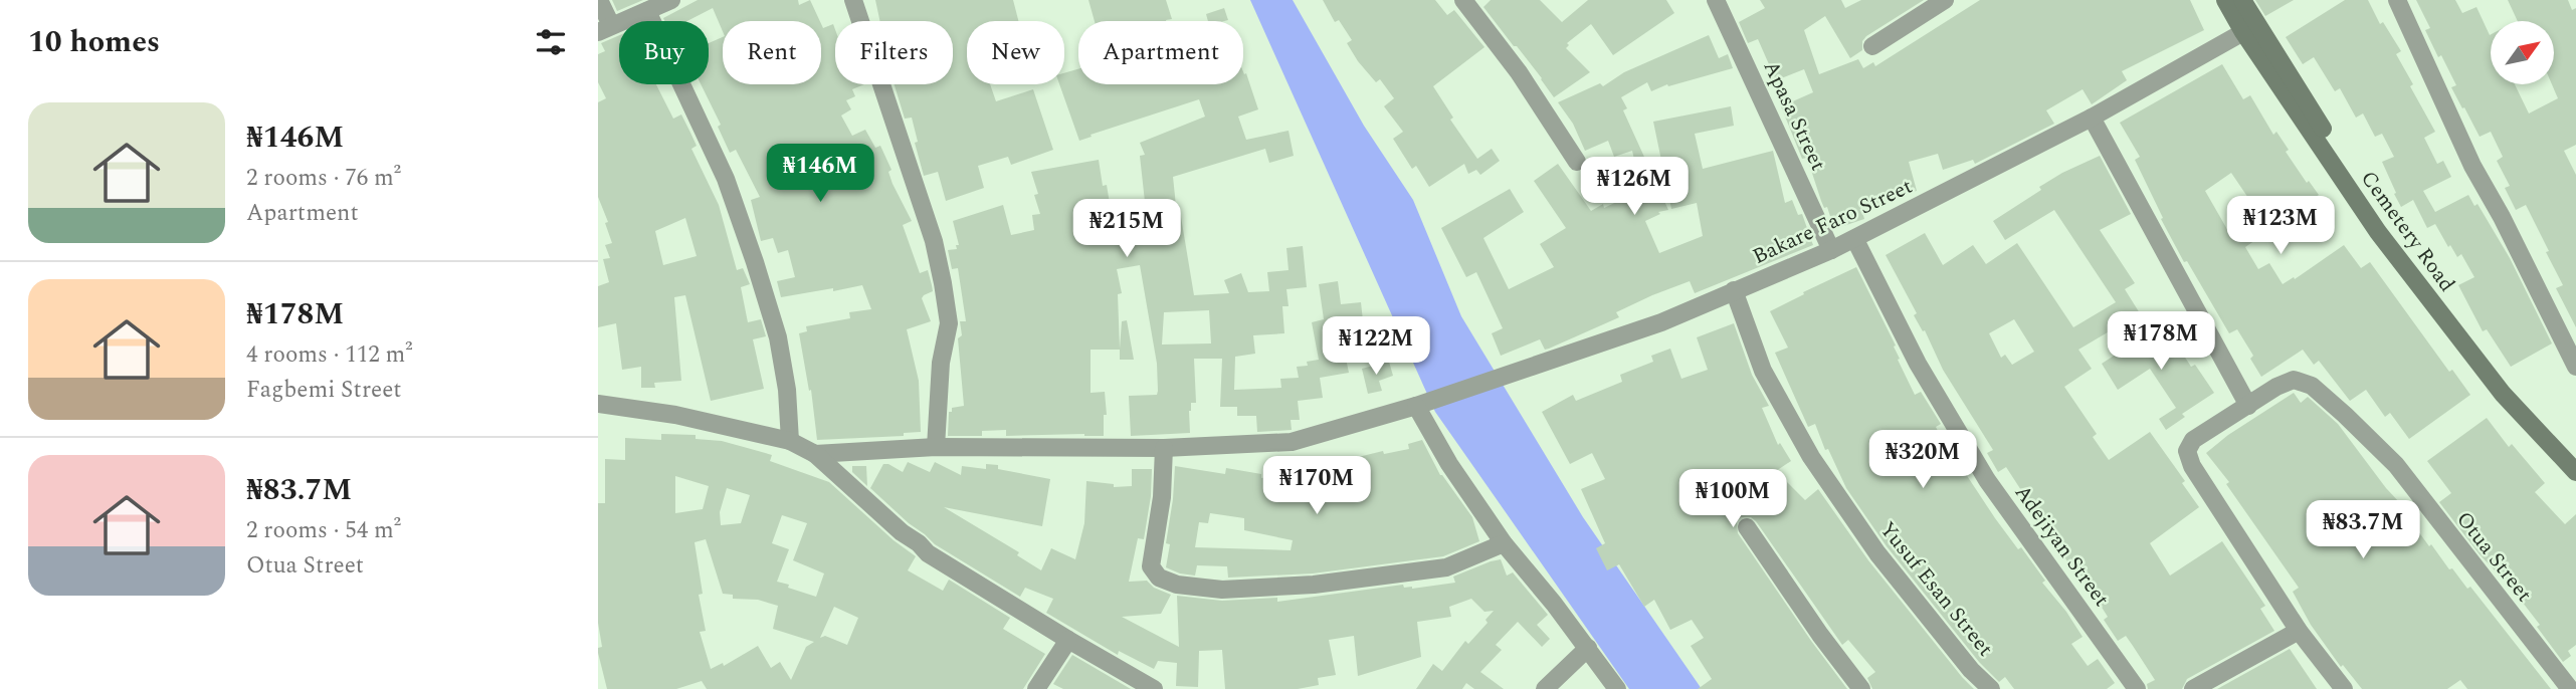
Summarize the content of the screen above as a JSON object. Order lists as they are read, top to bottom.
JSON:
{
  "streets": {
    "main road": ["Cemetery Road"],
    "street": [
      "Apasa Street",
      "Bakare Faro Street",
      "Adejiyan Street",
      "Otua Street",
      "Yusuf Esan Street"
    ]
  },
  "crossings": [
    ["Apasa Street", "Bakare Faro Street"],
    ["Bakare Faro Street", "Cemetery Road"],
    ["Bakare Faro Street", "Adejiyan Street"],
    ["Bakare Faro Street", "Yusuf Esan Street"]
  ],
  "north": "top right",
  "page": {
    "heading": "10 homes",
    "chip": [
      "Buy",
      "Rent",
      "Filters",
      "New",
      "Apartment"
    ],
    "list": [
      {
        "name": "₦146M",
        "note": "2 rooms · 76 m² · Apartment"
      },
      {
        "name": "₦178M",
        "note": "4 rooms · 112 m² · Fagbemi Street"
      },
      {
        "name": "₦83.7M",
        "note": "2 rooms · 54 m² · Otua Street"
      }
    ],
    "price": [
      "₦146M",
      "₦126M",
      "₦123M",
      "₦215M",
      "₦178M",
      "₦122M",
      "₦320M",
      "₦170M",
      "₦100M",
      "₦83.7M"
    ]
  }
}
